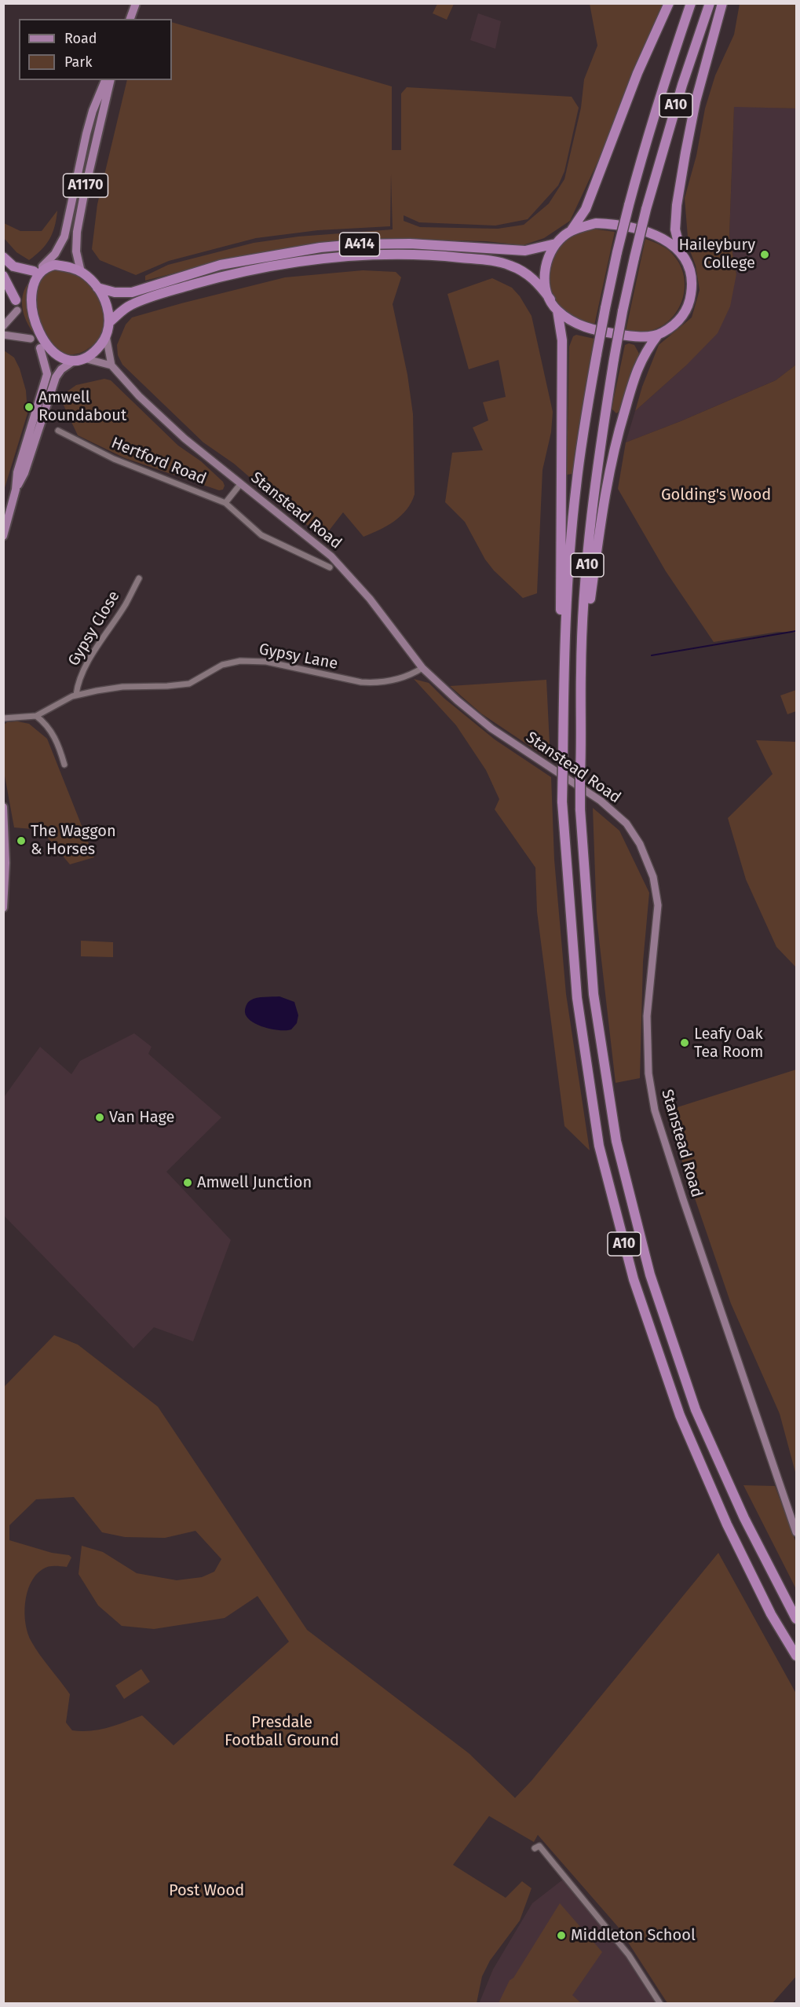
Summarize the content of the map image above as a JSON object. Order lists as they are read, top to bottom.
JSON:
{
  "streets": {
    "highway": ["A10", "A414"],
    "main road": ["A1170", "Stanstead Road"],
    "street": ["Hertford Road", "Gypsy Close", "Gypsy Lane"]
  },
  "crossings": [
    ["Stanstead Road", "Gypsy Lane"],
    ["Gypsy Close", "Gypsy Lane"]
  ],
  "parks": ["Golding's Wood", "Presdale Football Ground", "Post Wood"],
  "places": [
    "Haileybury College",
    "Amwell Roundabout",
    "The Waggon & Horses",
    "Leafy Oak Tea Room",
    "Van Hage",
    "Amwell Junction",
    "Middleton School"
  ],
  "legend": ["Road", "Park"]
}
